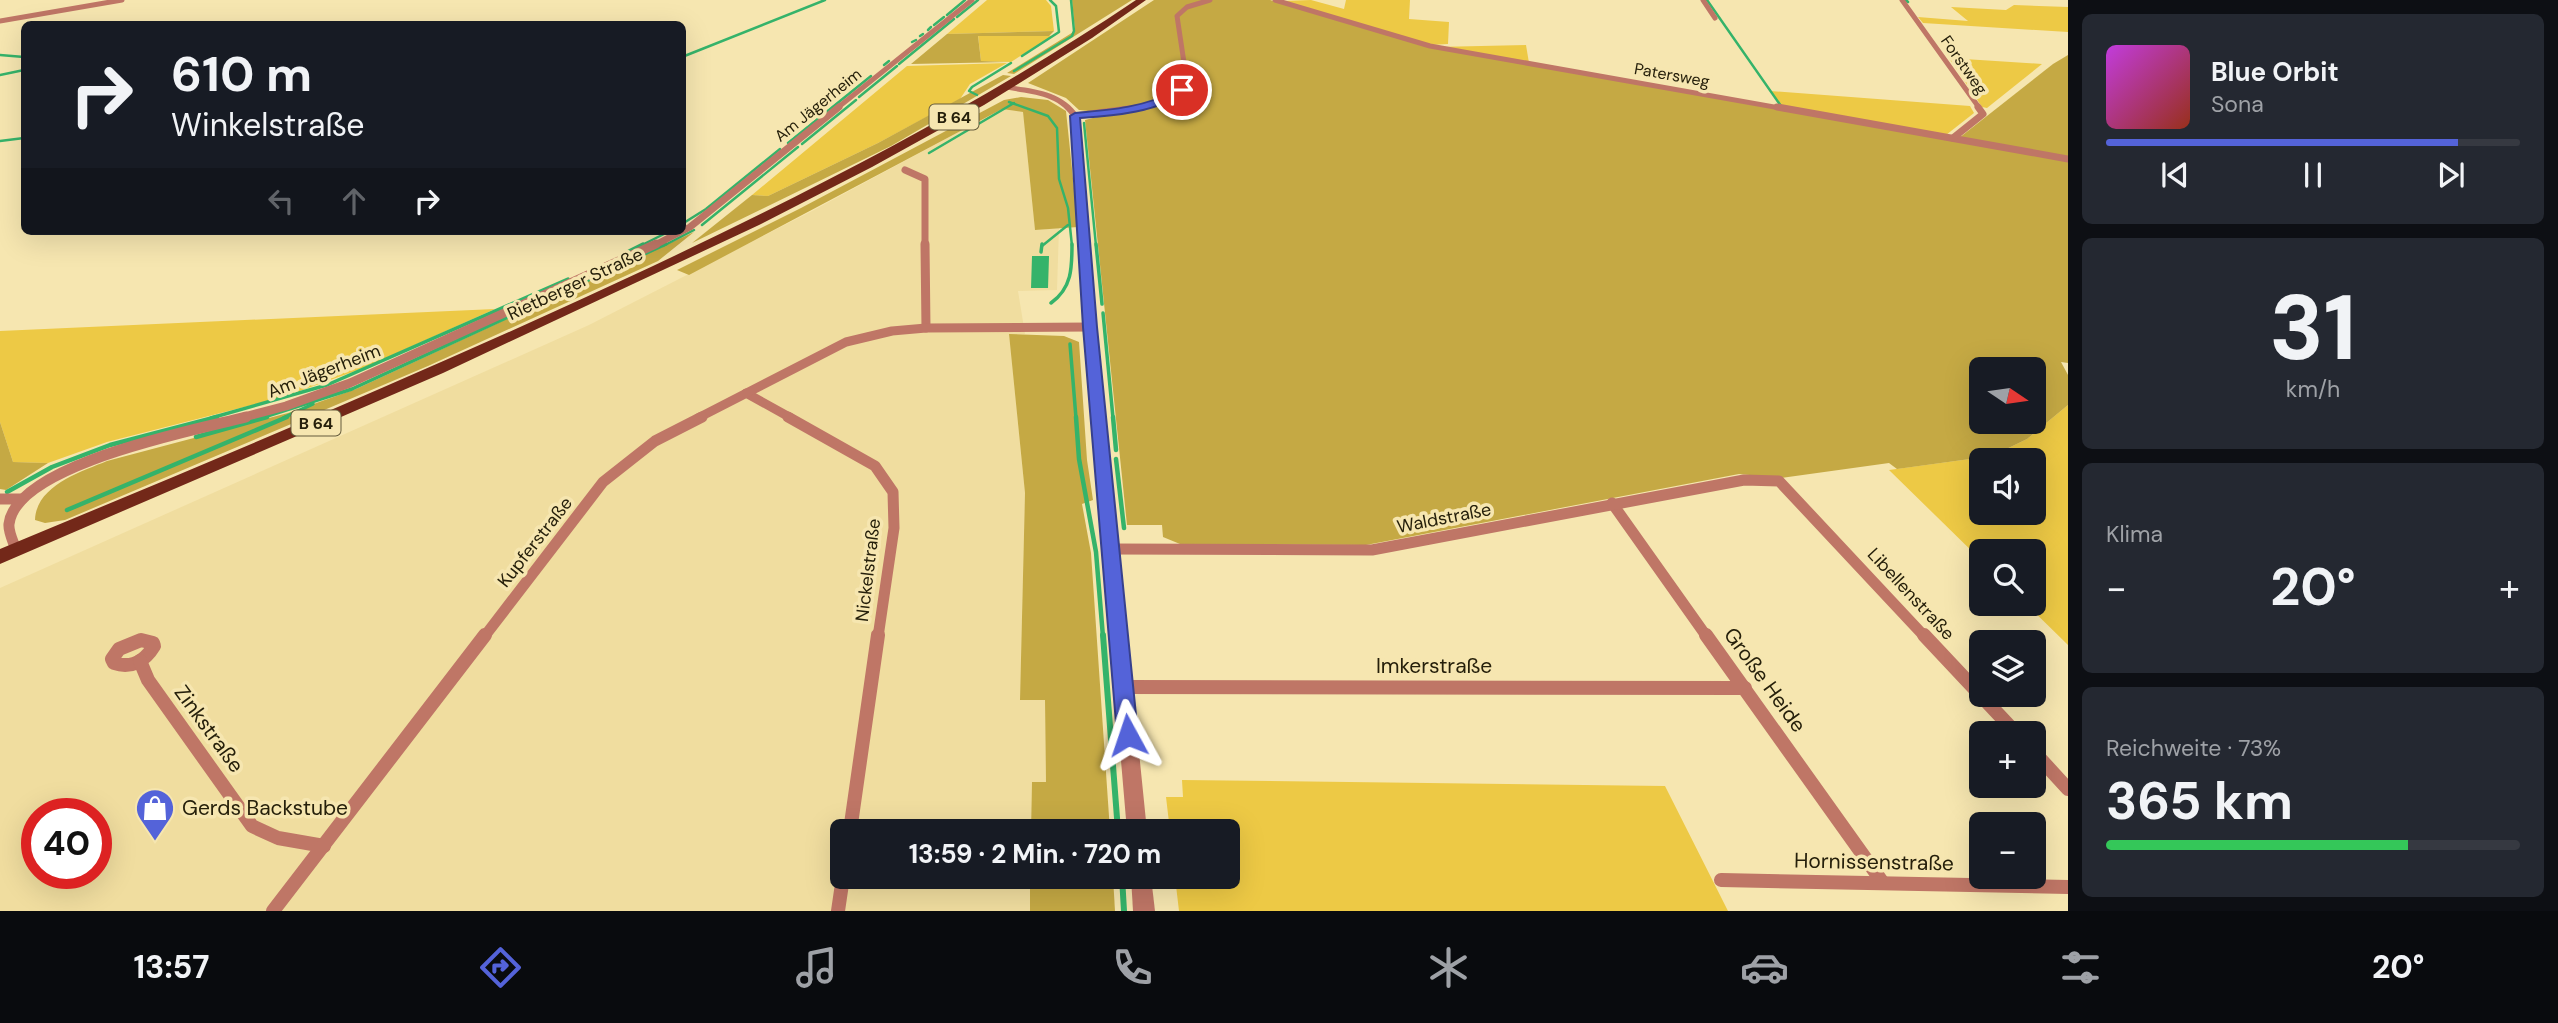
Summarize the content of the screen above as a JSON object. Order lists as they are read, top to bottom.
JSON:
{
  "streets": {
    "main road": ["B 64", "Rietberger Straße"],
    "street": [
      "Forstweg",
      "Patersweg",
      "Am Jägerheim",
      "Waldstraße",
      "Kupferstraße",
      "Nickelstraße",
      "Libellenstraße",
      "Imkerstraße",
      "Große Heide",
      "Zinkstraße",
      "Hornissenstraße"
    ]
  },
  "crossings": [
    ["Forstweg", "Patersweg"],
    ["Waldstraße", "Libellenstraße"],
    ["Waldstraße", "Große Heide"],
    ["Kupferstraße", "Nickelstraße"],
    ["Kupferstraße", "Zinkstraße"],
    ["Imkerstraße", "Große Heide"],
    ["Große Heide", "Hornissenstraße"]
  ],
  "places": {
    "shop": ["Gerds Backstube"]
  },
  "north": "right",
  "page": {
    "turn": ["610 m", "Winkelstraße"],
    "song": ["Blue Orbit", "Sona"],
    "tile": [
      ["31", "km/h"],
      "Klima",
      ["Reichweite · 73%", "365 km"]
    ],
    "map_buttons": ["+", "−"],
    "heat": ["−", "20°", "+"],
    "limit": "40",
    "trip": "13:59 · 2 Min. · 720 m",
    "tabs": ["13:57", "20°"]
  }
}
